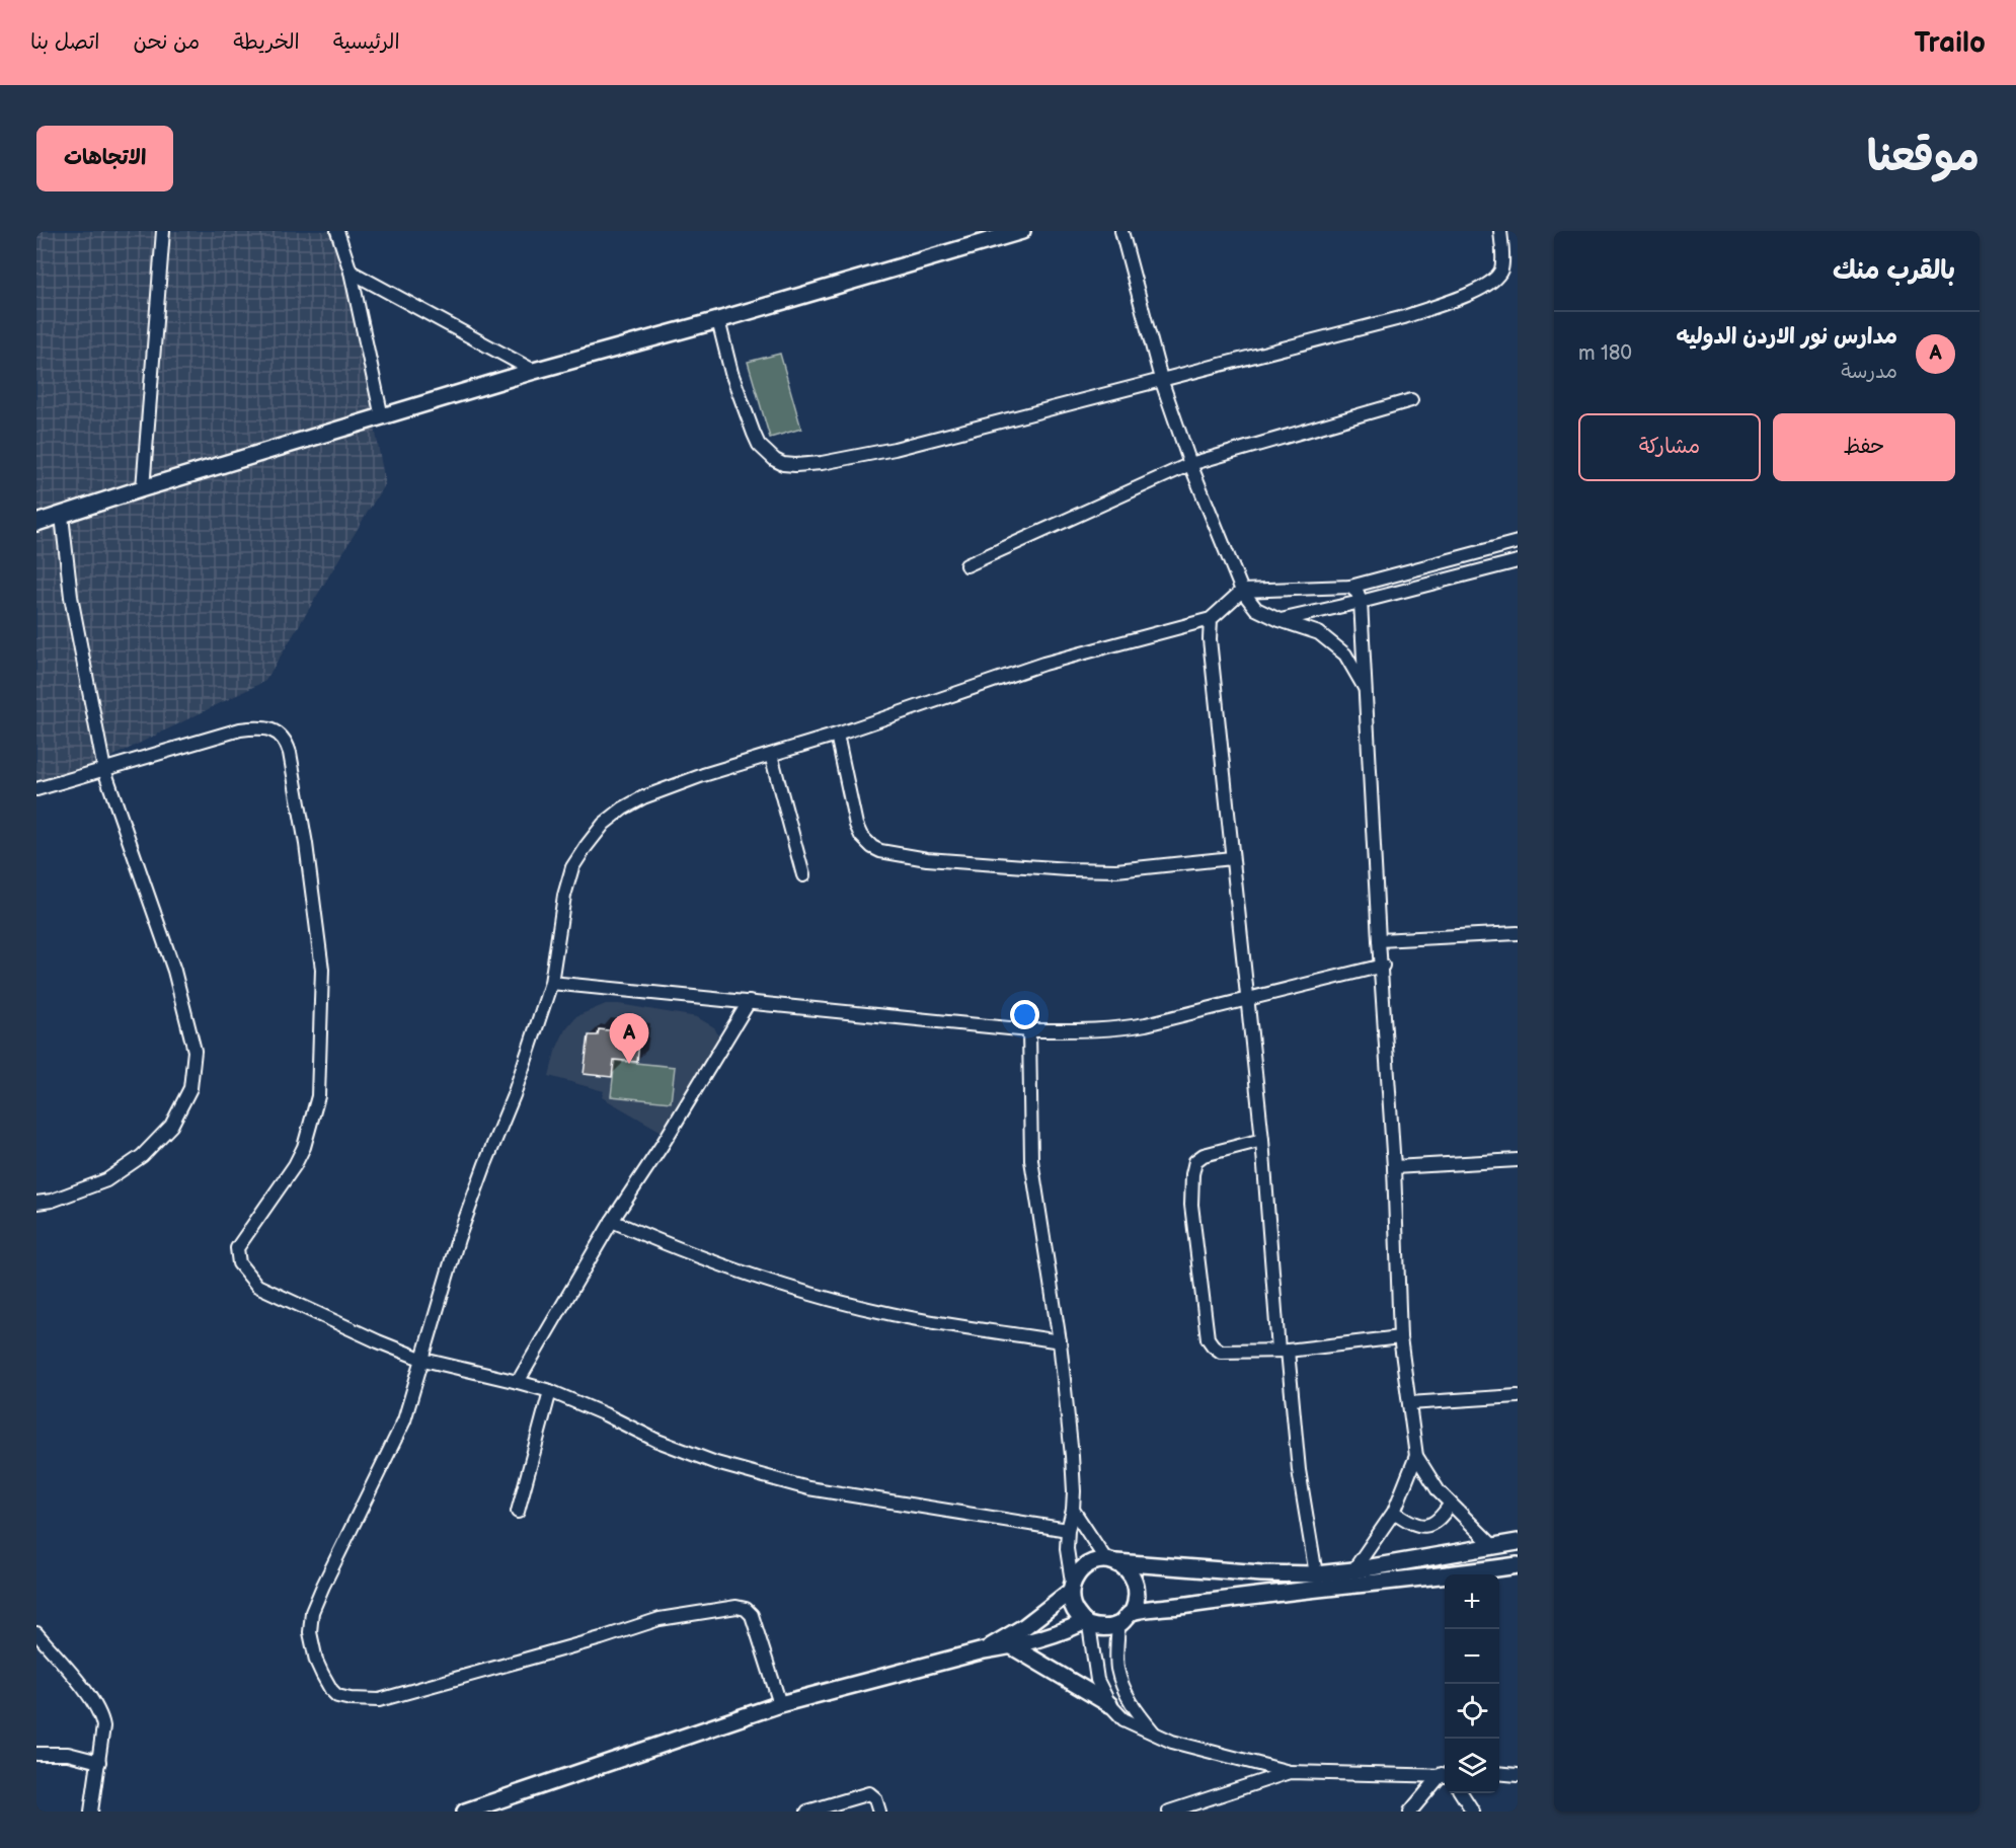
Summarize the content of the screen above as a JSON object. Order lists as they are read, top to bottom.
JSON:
{
  "page": {
    "header": "Trailo",
    "nav": [
      "الرئيسية",
      "الخريطة",
      "من نحن",
      "اتصل بنا"
    ],
    "title": "موقعنا",
    "buttons": [
      "الاتجاهات",
      ["حفظ", "مشاركة"]
    ],
    "heading": "بالقرب منك",
    "list": [
      {
        "mark": "A",
        "name": "مدارس نور الاردن الدوليه",
        "note": "مدرسة",
        "value": "180 m"
      }
    ],
    "pins": "A",
    "map_buttons": ["+", "−"]
  }
}
